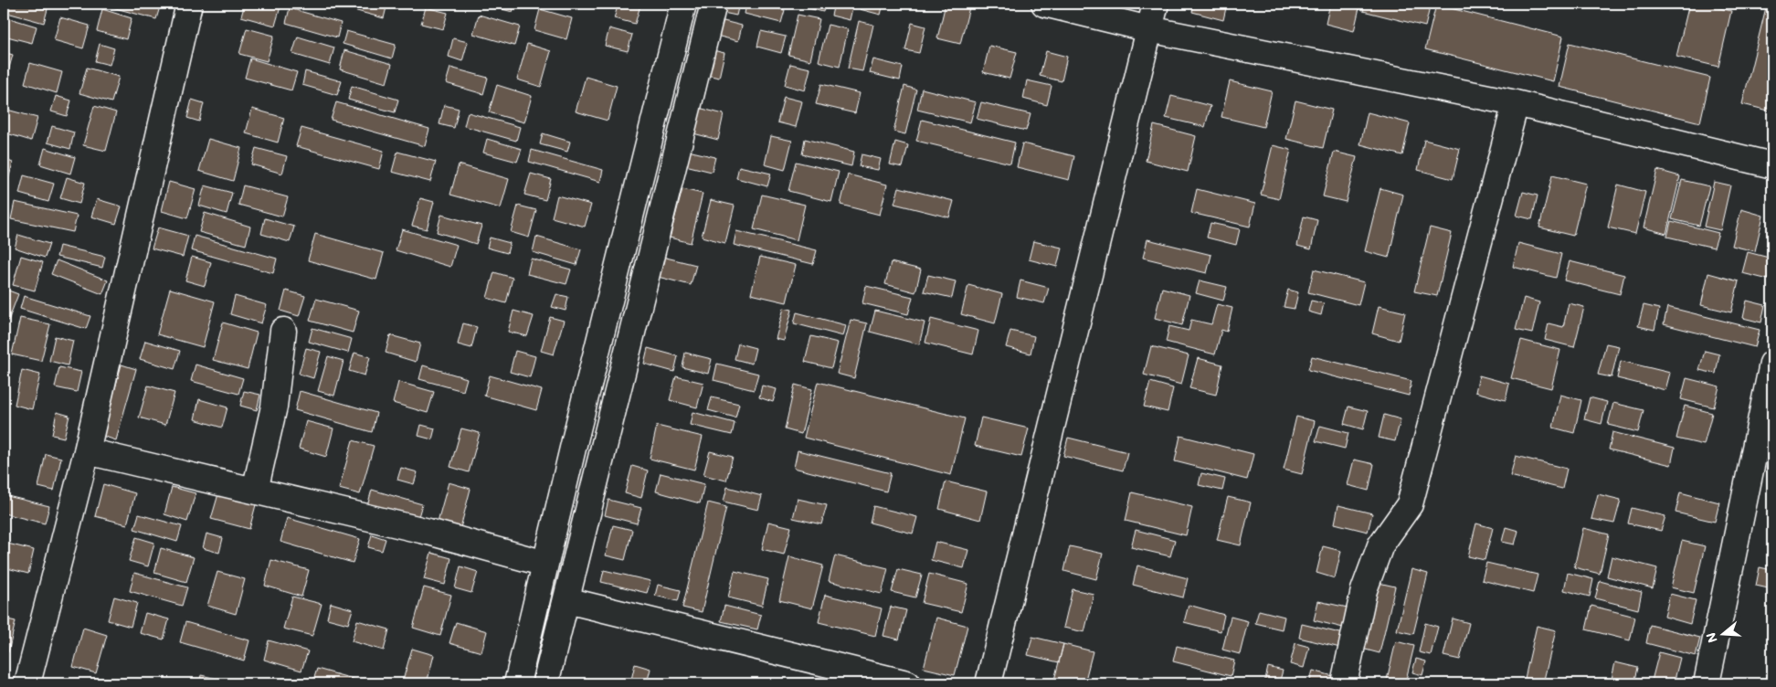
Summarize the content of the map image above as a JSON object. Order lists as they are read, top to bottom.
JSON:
{
  "north": "left"
}
